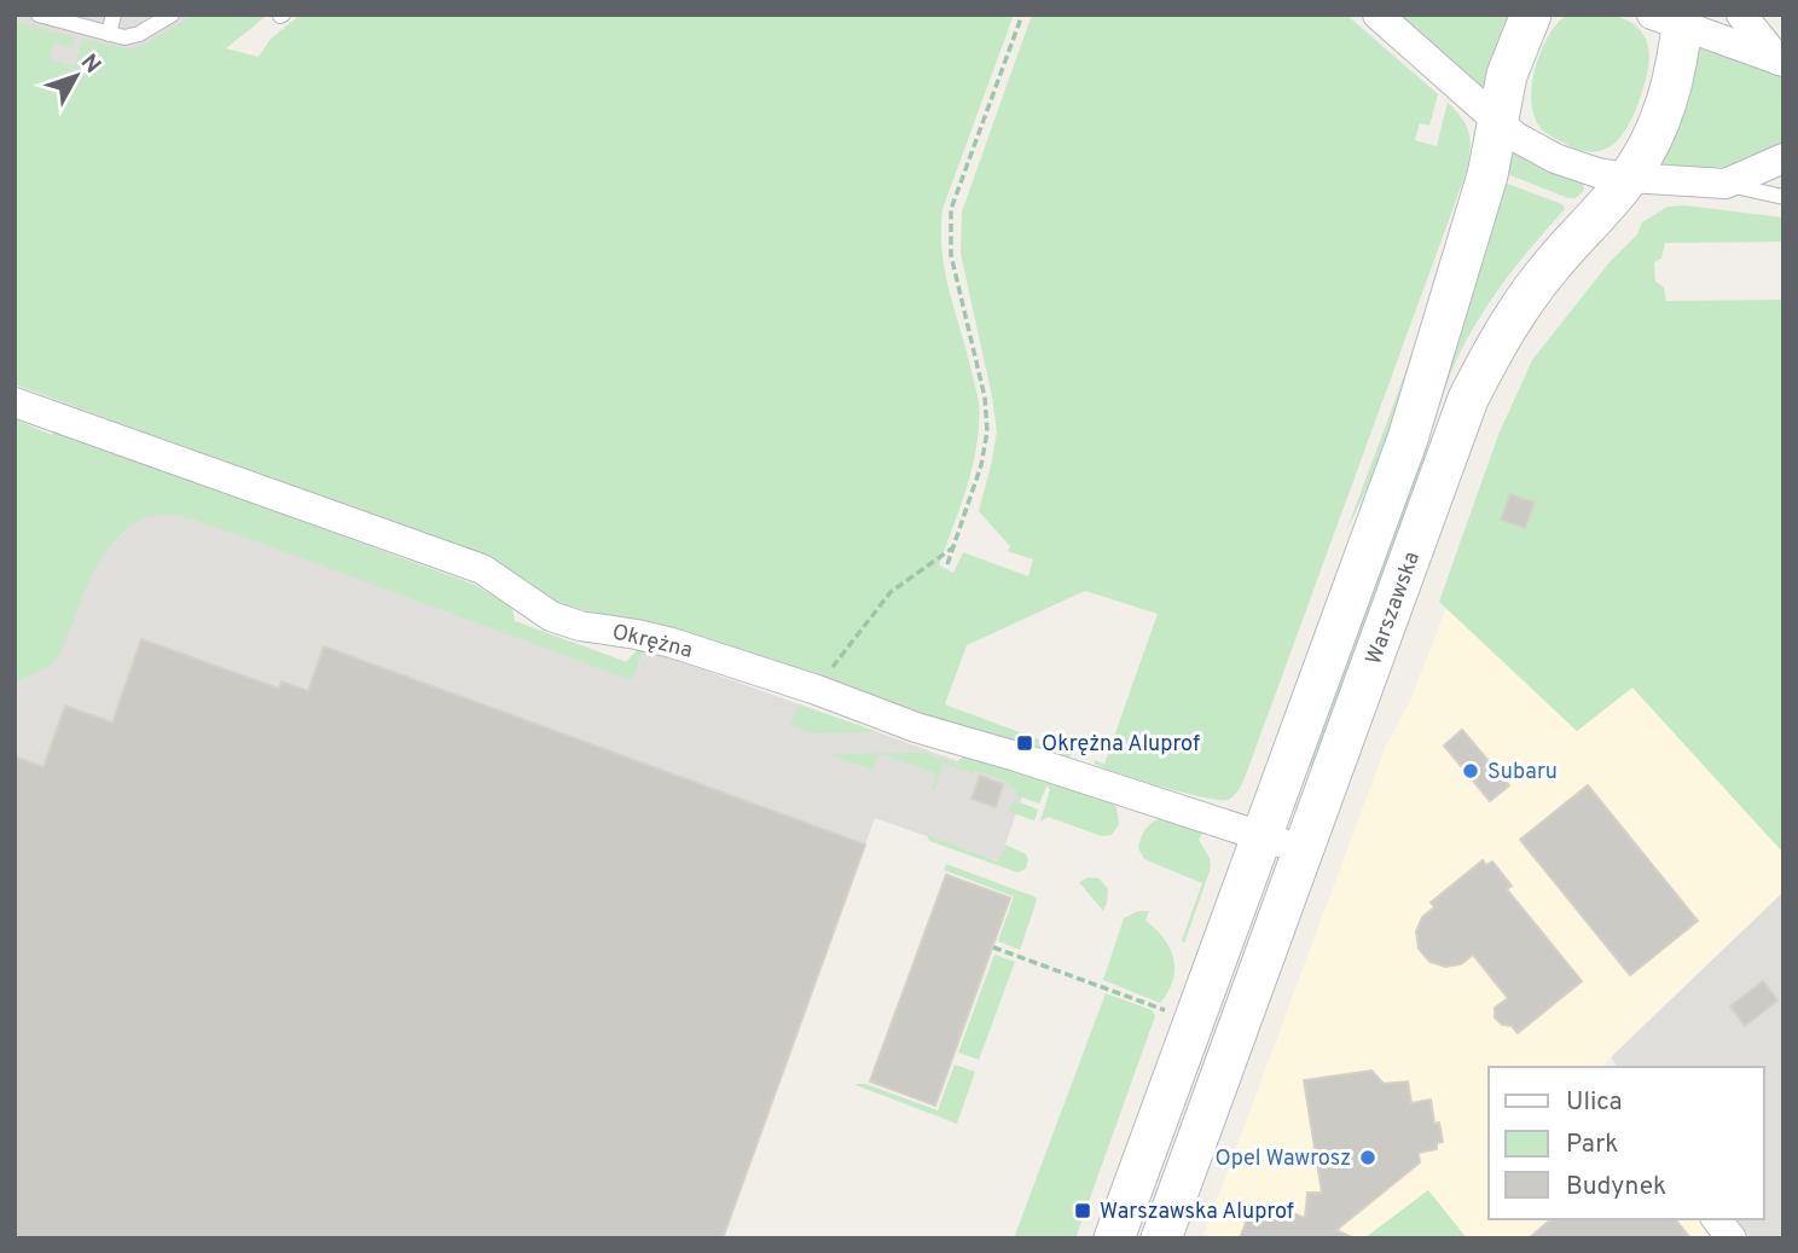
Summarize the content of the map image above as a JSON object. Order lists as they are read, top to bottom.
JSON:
{
  "streets": {
    "main road": ["Warszawska"],
    "street": ["Okrężna"]
  },
  "crossings": [
    ["Warszawska", "Okrężna"]
  ],
  "places": {
    "transit": ["Okrężna Aluprof", "Warszawska Aluprof"],
    "other": ["Subaru", "Opel Wawrosz"]
  },
  "legend": ["Ulica", "Park", "Budynek"],
  "north": "top right"
}
